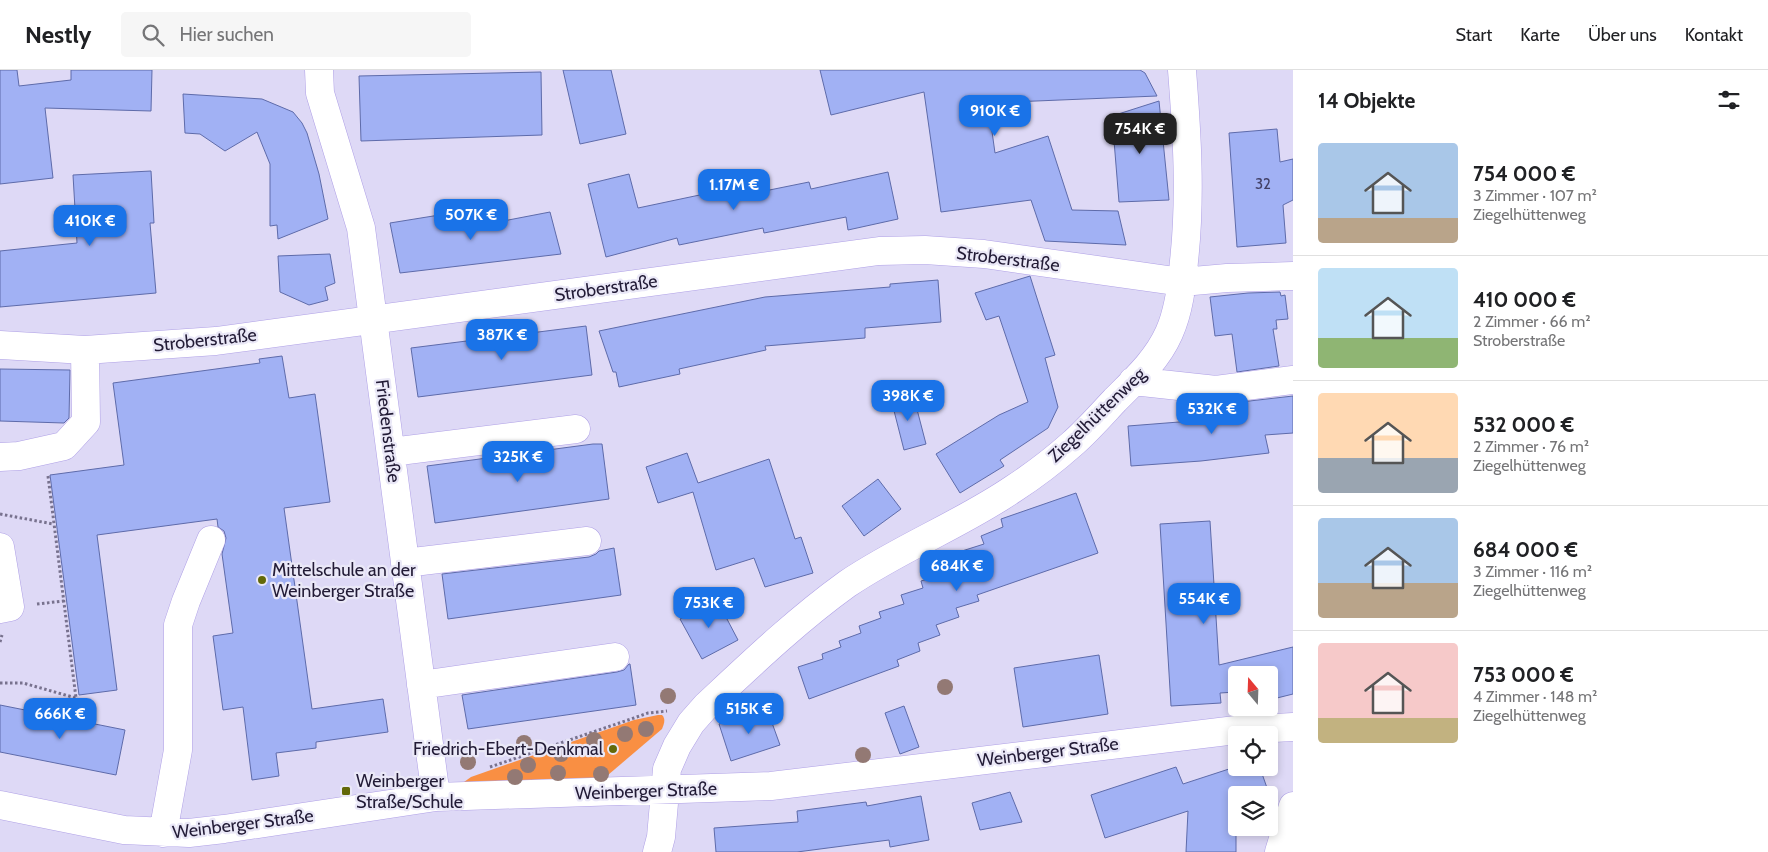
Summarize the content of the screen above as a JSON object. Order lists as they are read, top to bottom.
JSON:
{
  "streets": {
    "street": [
      "Stroberstraße",
      "Ziegelhüttenweg",
      "Friedenstraße",
      "Weinberger Straße"
    ]
  },
  "crossings": [
    ["Stroberstraße", "Ziegelhüttenweg"],
    ["Stroberstraße", "Friedenstraße"],
    ["Ziegelhüttenweg", "Weinberger Straße"],
    ["Friedenstraße", "Weinberger Straße"]
  ],
  "places": {
    "other": ["Mittelschule an der Weinberger Straße", "Friedrich-Ebert-Denkmal"],
    "transit": ["Weinberger Straße/Schule"]
  },
  "house_numbers": ["32"],
  "north": "top",
  "page": {
    "header": "Nestly",
    "search": "Hier suchen",
    "nav": [
      "Start",
      "Karte",
      "Über uns",
      "Kontakt"
    ],
    "heading": "14 Objekte",
    "price": [
      "910K €",
      "754K €",
      "1.17M €",
      "507K €",
      "410K €",
      "387K €",
      "398K €",
      "532K €",
      "325K €",
      "684K €",
      "554K €",
      "753K €",
      "515K €",
      "666K €"
    ],
    "list": [
      {
        "name": "754 000 €",
        "note": "3 Zimmer · 107 m² · Ziegelhüttenweg"
      },
      {
        "name": "410 000 €",
        "note": "2 Zimmer · 66 m² · Stroberstraße"
      },
      {
        "name": "532 000 €",
        "note": "2 Zimmer · 76 m² · Ziegelhüttenweg"
      },
      {
        "name": "684 000 €",
        "note": "3 Zimmer · 116 m² · Ziegelhüttenweg"
      },
      {
        "name": "753 000 €",
        "note": "4 Zimmer · 148 m² · Ziegelhüttenweg"
      }
    ]
  }
}
